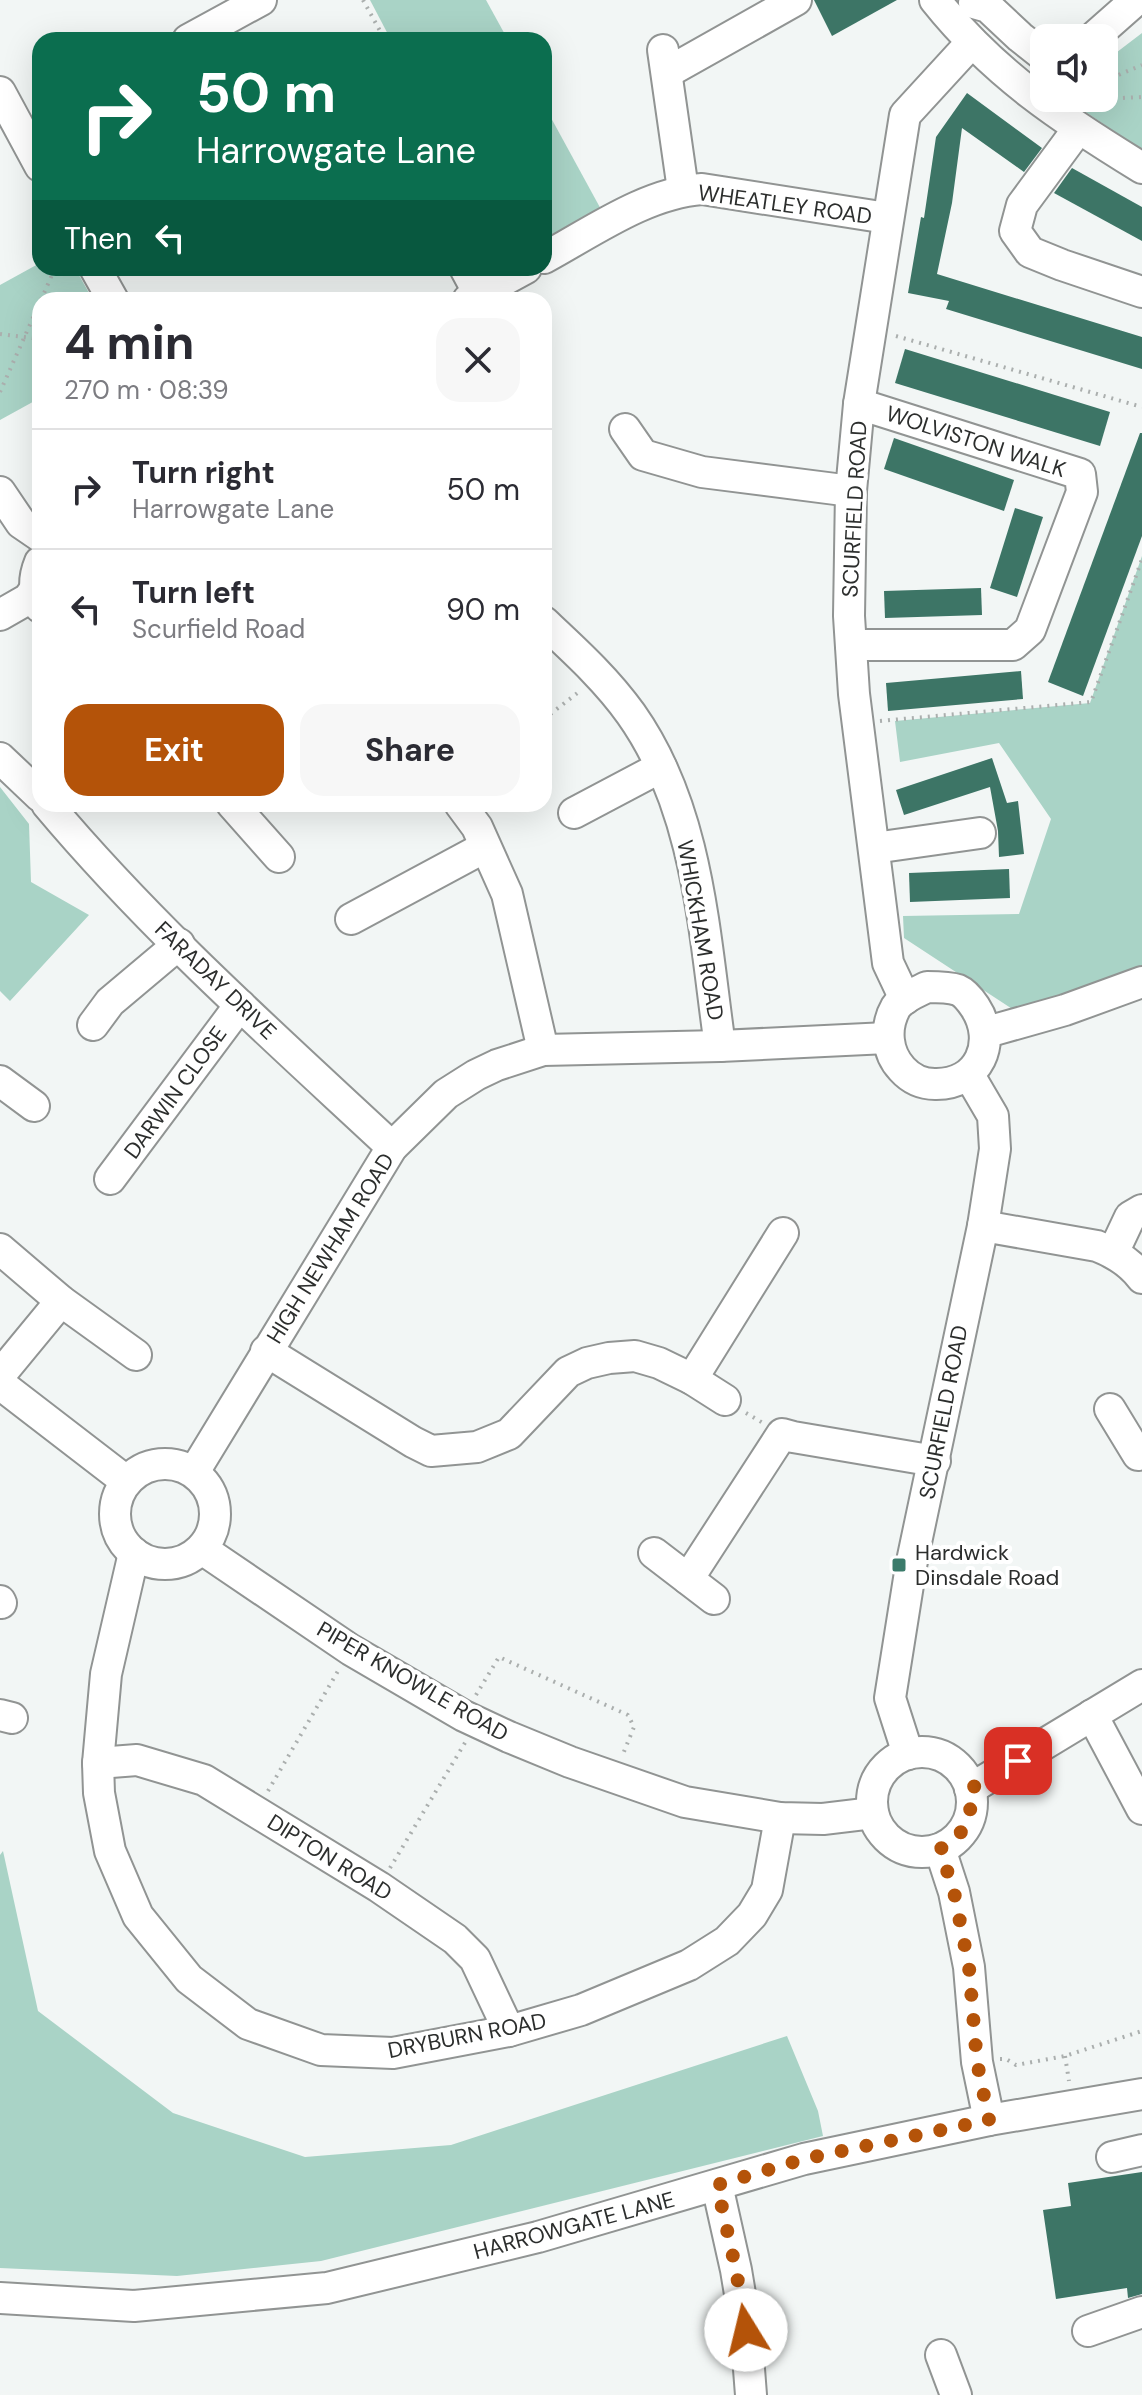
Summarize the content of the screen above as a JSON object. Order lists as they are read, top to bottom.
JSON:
{
  "streets": {
    "street": [
      "WHEATLEY ROAD",
      "WOLVISTON WALK",
      "SCURFIELD ROAD",
      "WHICKHAM ROAD",
      "FARADAY DRIVE",
      "DARWIN CLOSE",
      "HIGH NEWHAM ROAD",
      "PIPER KNOWLE ROAD",
      "DIPTON ROAD",
      "DRYBURN ROAD",
      "HARROWGATE LANE"
    ]
  },
  "crossings": [
    ["WHEATLEY ROAD", "SCURFIELD ROAD"],
    ["WOLVISTON WALK", "SCURFIELD ROAD"],
    ["SCURFIELD ROAD", "HIGH NEWHAM ROAD"],
    ["SCURFIELD ROAD", "PIPER KNOWLE ROAD"],
    ["WHICKHAM ROAD", "HIGH NEWHAM ROAD"],
    ["FARADAY DRIVE", "DARWIN CLOSE"],
    ["FARADAY DRIVE", "HIGH NEWHAM ROAD"],
    ["HIGH NEWHAM ROAD", "PIPER KNOWLE ROAD"],
    ["HIGH NEWHAM ROAD", "DRYBURN ROAD"],
    ["PIPER KNOWLE ROAD", "DRYBURN ROAD"],
    ["DIPTON ROAD", "DRYBURN ROAD"]
  ],
  "places": {
    "transit": ["Hardwick Dinsdale Road"]
  },
  "page": {
    "turn": ["50 m", "Harrowgate Lane"],
    "then": "Then",
    "heading": ["4 min", "270 m · 08:39"],
    "list": [
      {
        "name": "Turn right",
        "note": "Harrowgate Lane",
        "value": "50 m"
      },
      {
        "name": "Turn left",
        "note": "Scurfield Road",
        "value": "90 m"
      }
    ],
    "buttons": ["Exit", "Share"]
  }
}
